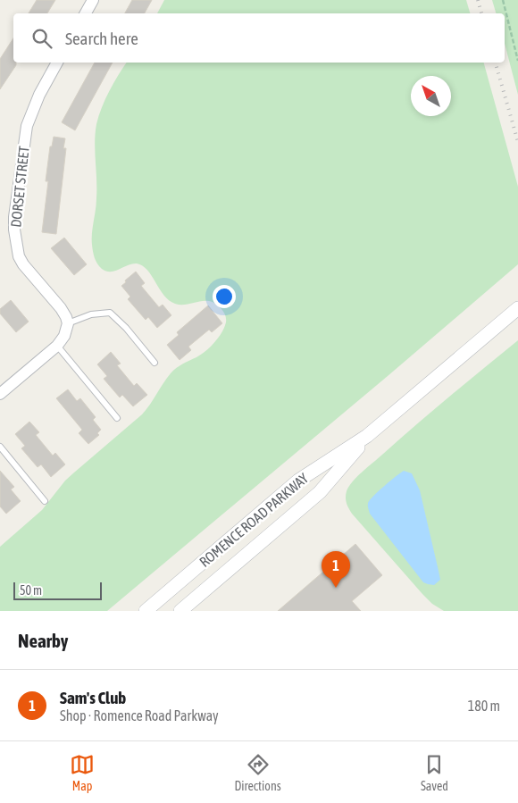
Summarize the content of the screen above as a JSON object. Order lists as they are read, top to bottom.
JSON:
{
  "streets": {
    "street": ["DORSET STREET", "ROMENCE ROAD PARKWAY"]
  },
  "scale_bar": "50 m",
  "north": "top left",
  "page": {
    "search": "Search here",
    "pins": "1",
    "scale": "50 m",
    "heading": "Nearby",
    "list": [
      {
        "mark": "1",
        "name": "Sam's Club",
        "note": "Shop · Romence Road Parkway",
        "value": "180 m"
      }
    ],
    "nav": ["Map", "Directions", "Saved"]
  }
}
